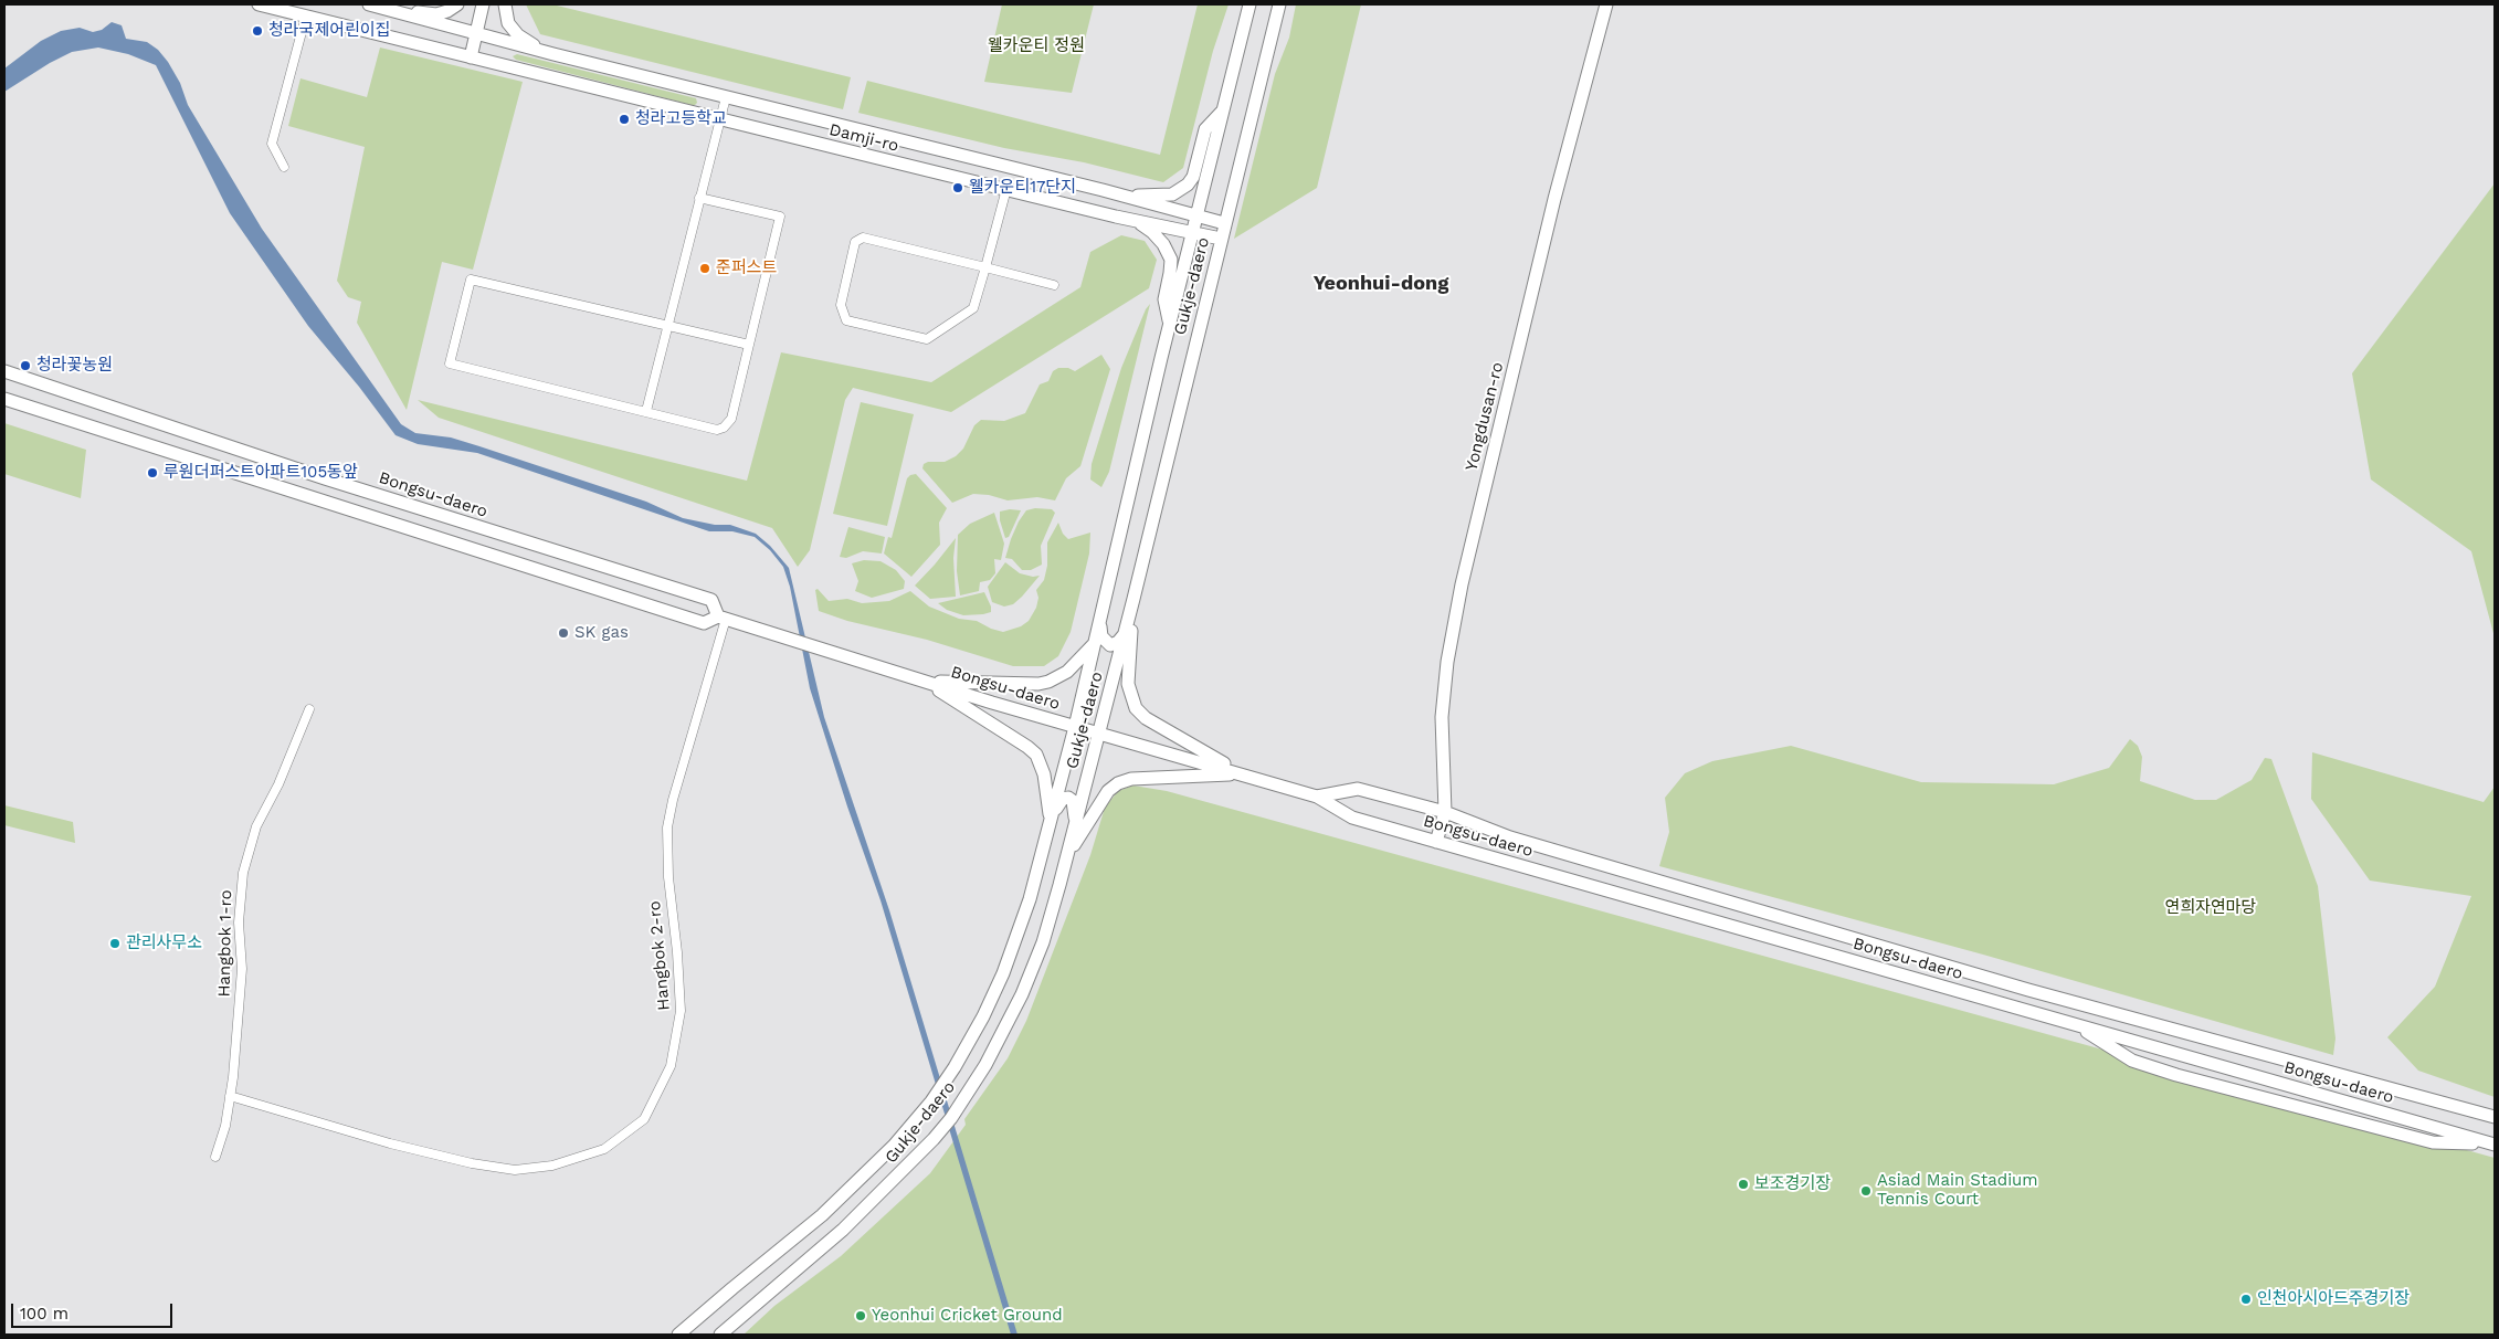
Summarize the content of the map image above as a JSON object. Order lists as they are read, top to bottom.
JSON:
{
  "streets": {
    "main road": [
      "Damji-ro",
      "Gukje-daero",
      "Yongdusan-ro",
      "Bongsu-daero"
    ],
    "street": ["Hangbok 1-ro", "Hangbok 2-ro"]
  },
  "crossings": [
    ["Damji-ro", "Gukje-daero"],
    ["Gukje-daero", "Bongsu-daero"],
    ["Yongdusan-ro", "Bongsu-daero"],
    ["Bongsu-daero", "Hangbok 2-ro"],
    ["Hangbok 1-ro", "Hangbok 2-ro"]
  ],
  "districts": ["Yeonhui-dong"],
  "parks": ["웰카운티 정원", "연희자연마당"],
  "places": [
    "청라국제어린이집",
    "청라고등학교",
    "웰카운티17단지",
    "준퍼스트",
    "청라꽃농원",
    "루원더퍼스트아파트105동앞",
    "SK gas",
    "관리사무소",
    "보조경기장",
    "Asiad Main Stadium Tennis Court",
    "인천아시아드주경기장",
    "Yeonhui Cricket Ground"
  ],
  "scale_bar": "100 m"
}
